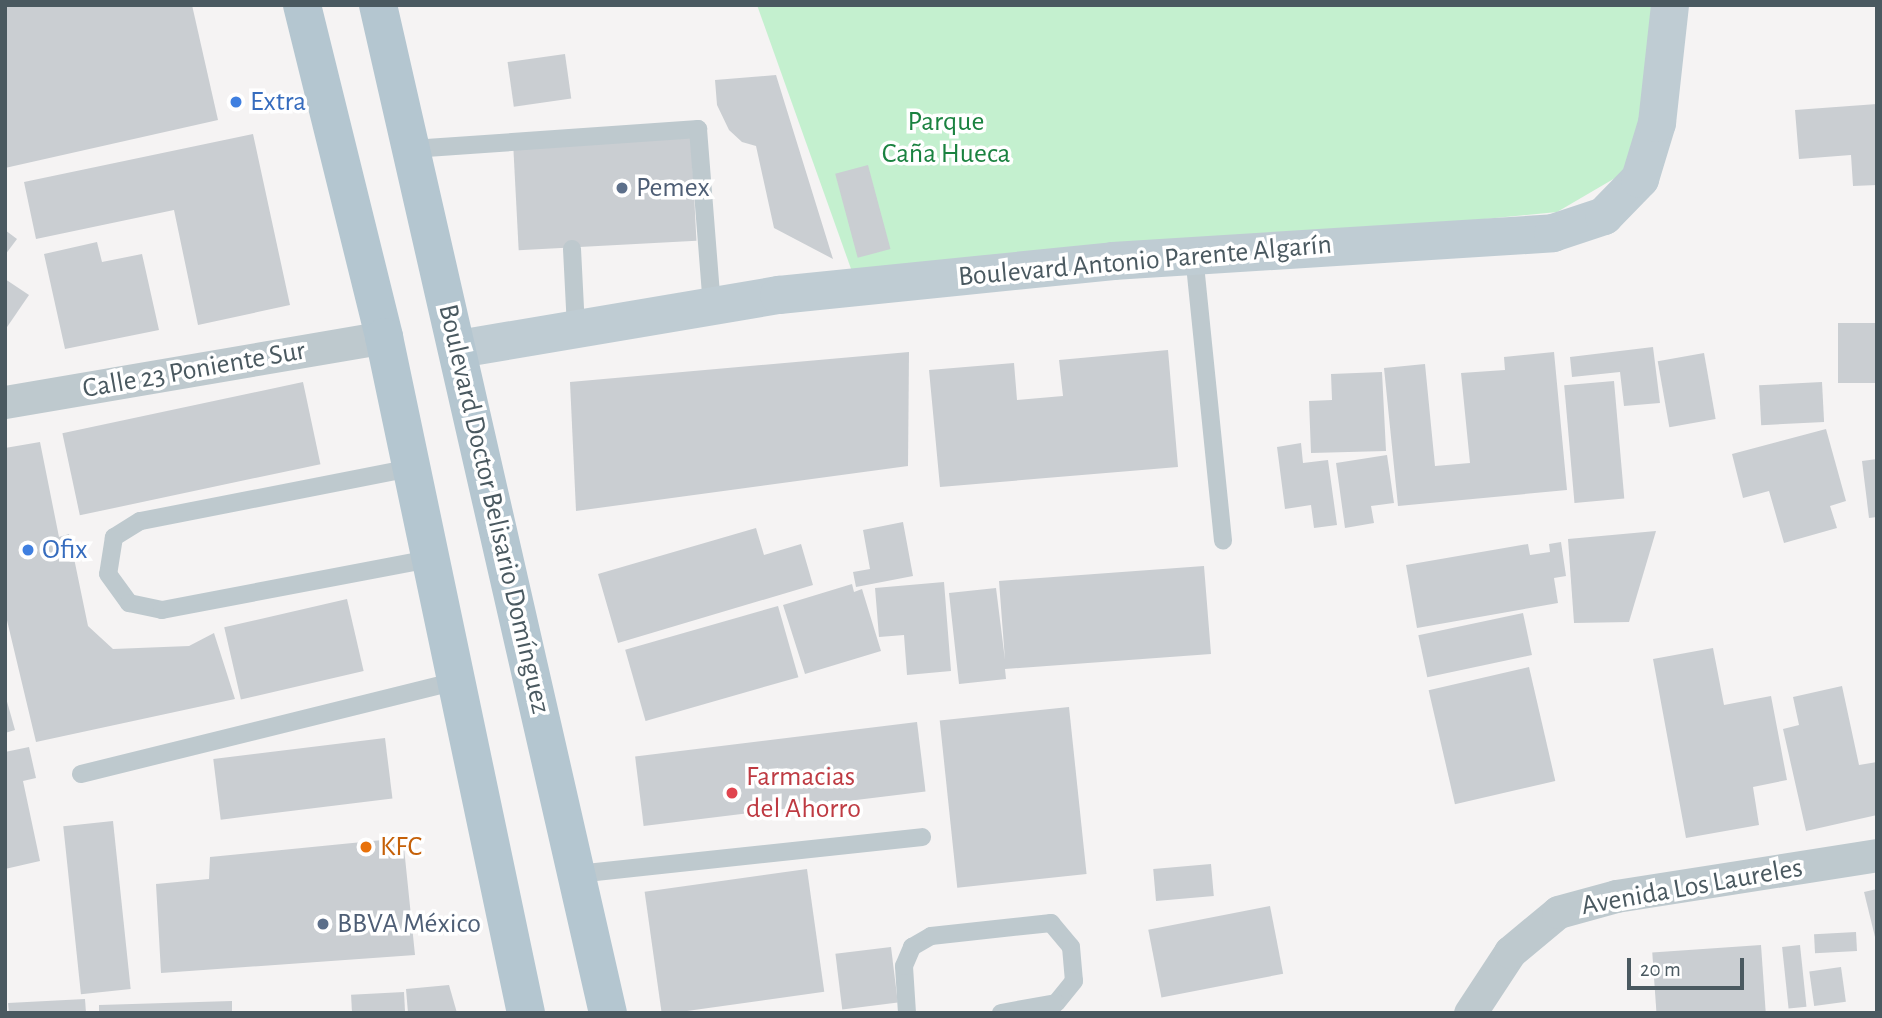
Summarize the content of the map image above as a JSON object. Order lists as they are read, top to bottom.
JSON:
{
  "streets": {
    "main road": ["Boulevard Antonio Parente Algarín", "Boulevard Doctor Belisario Domínguez"],
    "street": ["Calle 23 Poniente Sur", "Avenida Los Laureles"]
  },
  "crossings": [
    ["Boulevard Antonio Parente Algarín", "Boulevard Doctor Belisario Domínguez"]
  ],
  "parks": ["Parque Caña Hueca"],
  "places": [
    "Extra",
    "Pemex",
    "Ofix",
    "Farmacias del Ahorro",
    "KFC",
    "BBVA México"
  ],
  "scale_bar": "20 m"
}
